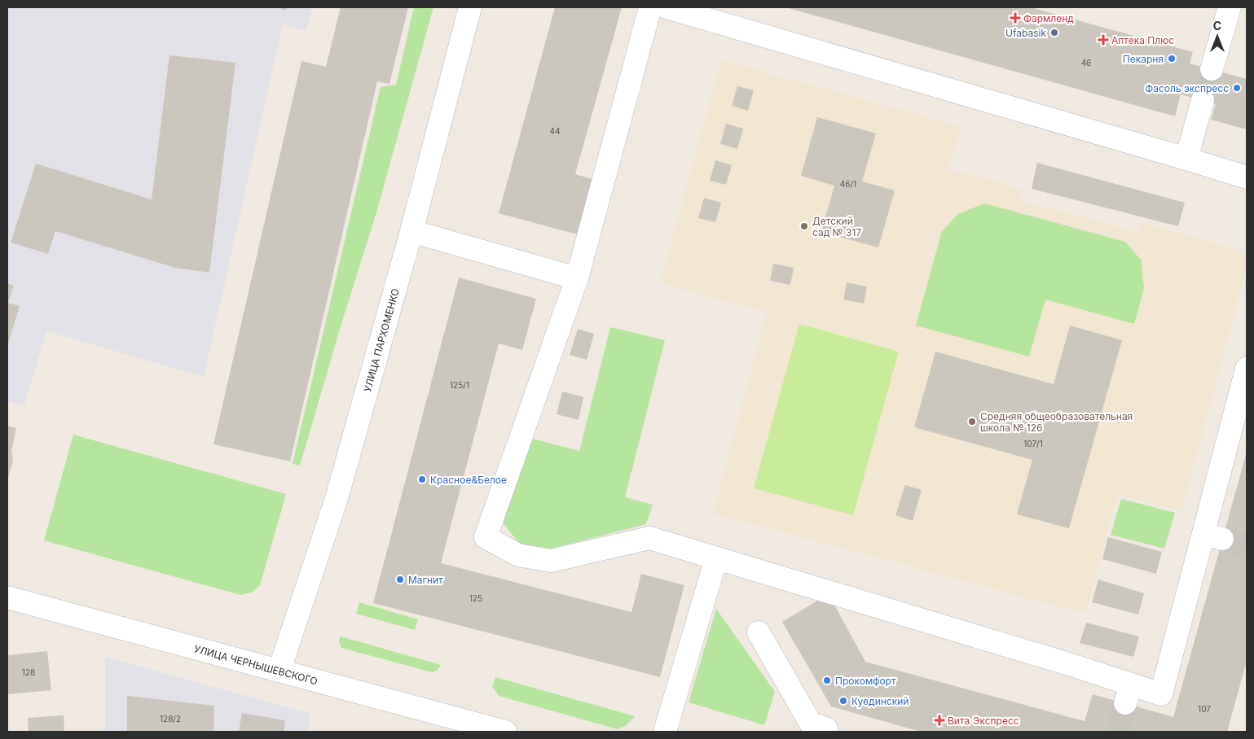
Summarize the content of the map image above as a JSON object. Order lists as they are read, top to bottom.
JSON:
{
  "streets": {
    "street": ["УЛИЦА ПАРХОМЕНКО", "УЛИЦА ЧЕРНЫШЕВСКОГО"]
  },
  "crossings": [
    ["УЛИЦА ПАРХОМЕНКО", "УЛИЦА ЧЕРНЫШЕВСКОГО"]
  ],
  "places": {
    "health": ["Фармленд", "Аптека Плюс", "Вита Экспресс"],
    "other": [
      "Ufabasik",
      "Пекарня",
      "Фасоль экспресс",
      "Детский сад № 317",
      "Средняя общеобразовательная школа № 126",
      "Красное&Белое",
      "Магнит",
      "Прокомфорт",
      "Куединский"
    ]
  },
  "house_numbers": [
    "46",
    "44",
    "46/1",
    "125/1",
    "107/1",
    "125",
    "128",
    "107",
    "128/2"
  ],
  "north": "top"
}
